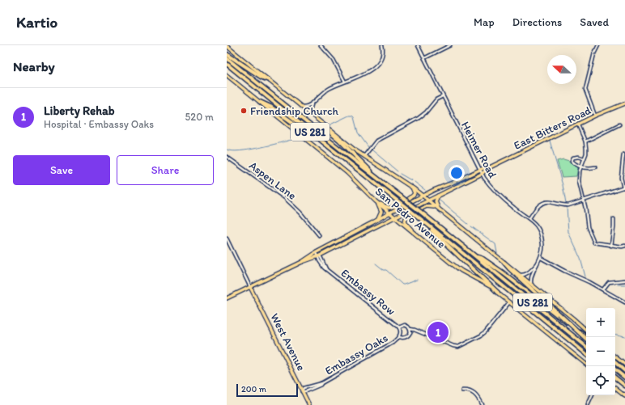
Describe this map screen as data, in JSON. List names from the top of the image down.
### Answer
{
  "streets": {
    "highway": ["US 281"],
    "main road": ["East Bitters Road", "San Pedro Avenue", "West Avenue"],
    "street": [
      "Heimer Road",
      "Aspen Lane",
      "Embassy Row",
      "Embassy Oaks"
    ]
  },
  "crossings": [
    ["East Bitters Road", "Heimer Road"],
    ["East Bitters Road", "San Pedro Avenue"],
    ["East Bitters Road", "Embassy Row"],
    ["Heimer Road", "San Pedro Avenue"],
    ["San Pedro Avenue", "Embassy Oaks"],
    ["Embassy Row", "Embassy Oaks"],
    ["West Avenue", "Embassy Oaks"]
  ],
  "places": ["Friendship Church"],
  "scale_bar": "200 m",
  "north": "left",
  "page": {
    "header": "Kartio",
    "nav": ["Map", "Directions", "Saved"],
    "heading": "Nearby",
    "list": [
      {
        "mark": "1",
        "name": "Liberty Rehab",
        "note": "Hospital · Embassy Oaks",
        "value": "520 m"
      }
    ],
    "buttons": ["Save", "Share"],
    "map_buttons": ["+", "−"],
    "pins": "1",
    "scale": "200 m"
  }
}
